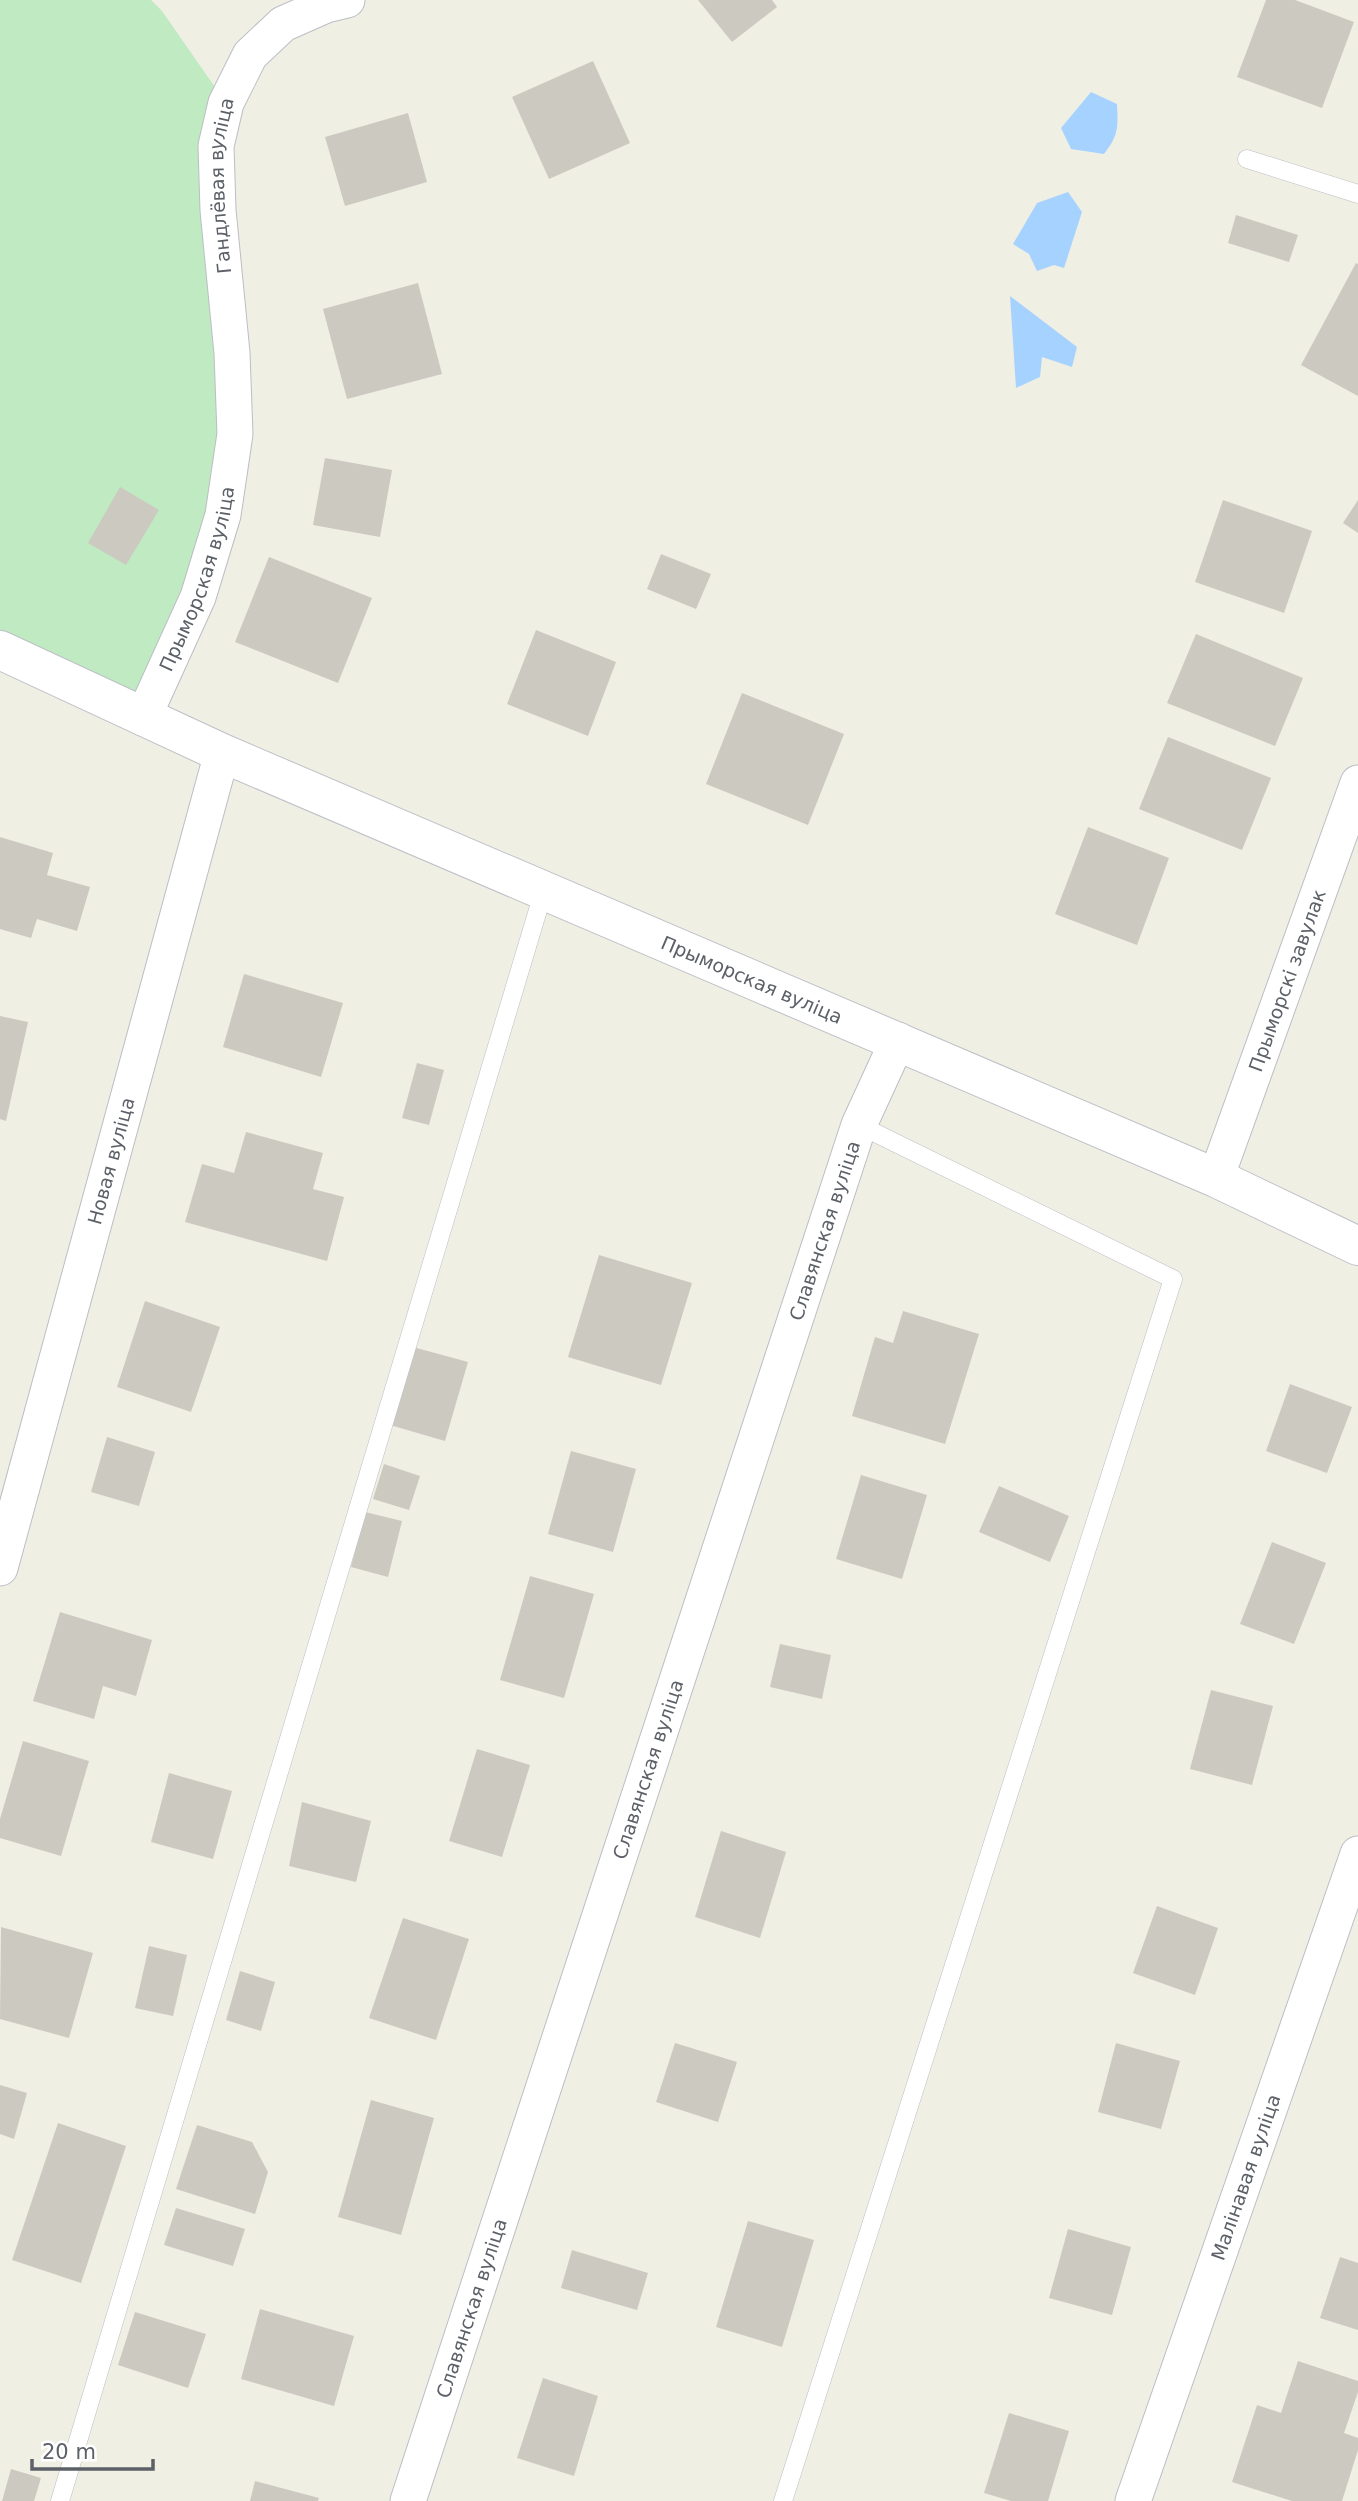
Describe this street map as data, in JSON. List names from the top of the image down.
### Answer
{
  "streets": {
    "main road": ["Прыморская вуліца"],
    "street": [
      "Гандлёвая вуліца",
      "Прыморскі завулак",
      "Новая вуліца",
      "Славянская вуліца",
      "Малінавая вуліца"
    ]
  },
  "crossings": [
    ["Гандлёвая вуліца", "Прыморская вуліца"],
    ["Прыморская вуліца", "Прыморскі завулак"],
    ["Прыморская вуліца", "Новая вуліца"],
    ["Прыморская вуліца", "Славянская вуліца"]
  ],
  "scale_bar": "20 m"
}
